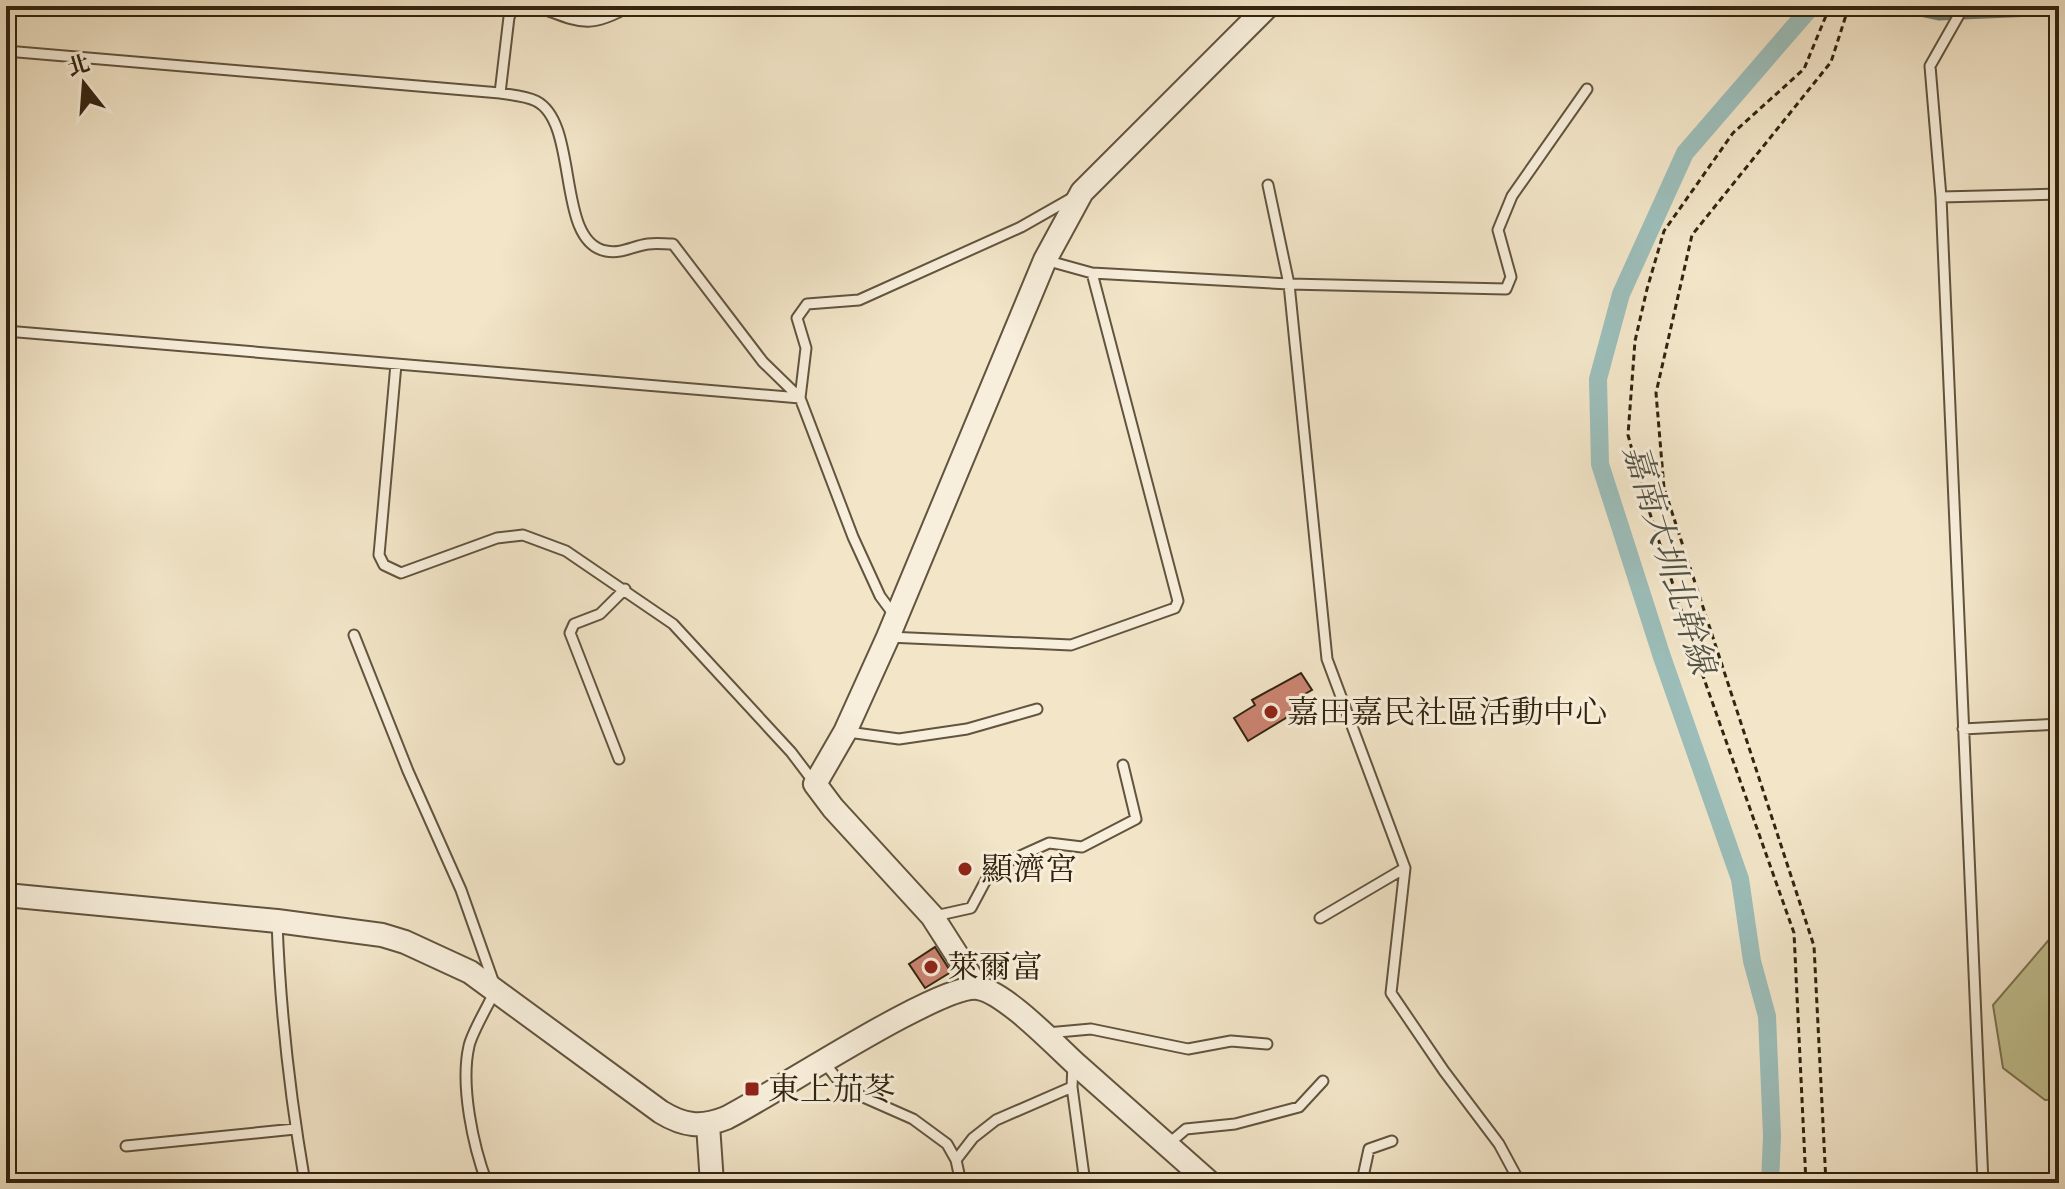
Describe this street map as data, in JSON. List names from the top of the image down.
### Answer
{
  "water": ["嘉南大圳北幹線"],
  "places": {
    "other": ["嘉田嘉民社區活動中心", "顯濟宮", "萊爾富"],
    "transit": ["東上茄苳"]
  },
  "north": "top"
}
